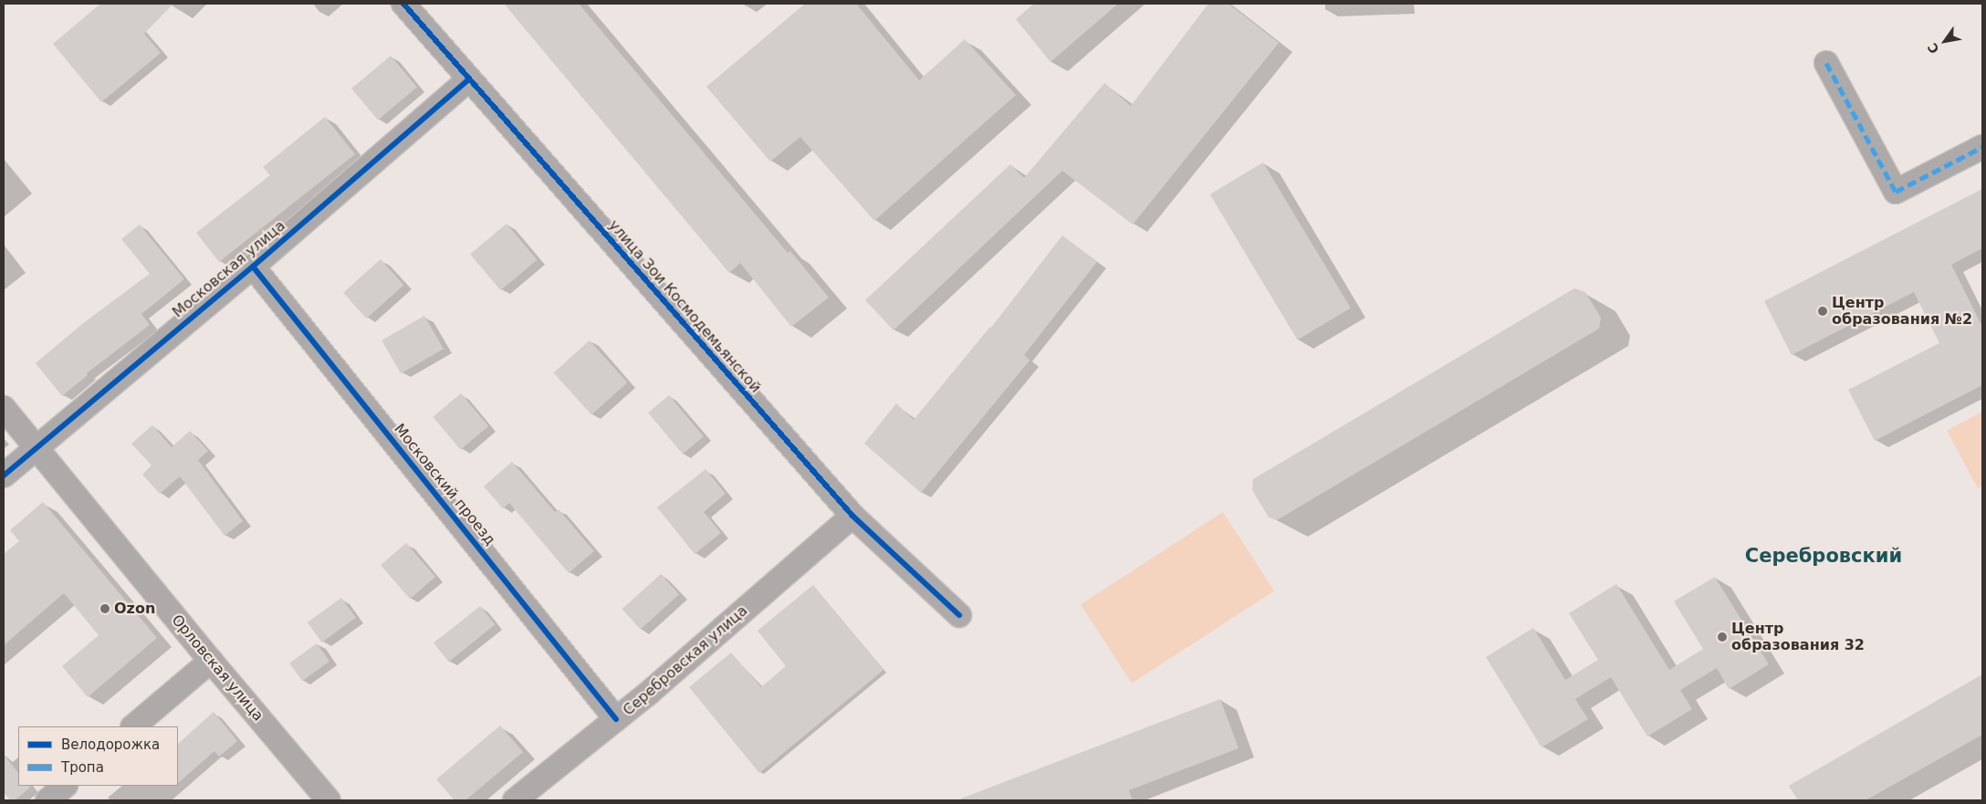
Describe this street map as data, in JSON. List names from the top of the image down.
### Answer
{
  "streets": {
    "street": [
      "Московская улица",
      "улица Зои Космодемьянской",
      "Московский проезд",
      "Серебровская улица",
      "Орловская улица"
    ]
  },
  "crossings": [
    ["Московская улица", "улица Зои Космодемьянской"],
    ["Московская улица", "Московский проезд"],
    ["Московская улица", "Орловская улица"],
    ["улица Зои Космодемьянской", "Серебровская улица"],
    ["Московский проезд", "Серебровская улица"]
  ],
  "districts": ["Серебровский"],
  "places": ["Центр образования №2", "Ozon", "Центр образования 32"],
  "legend": ["Велодорожка", "Тропа"],
  "north": "bottom left"
}
